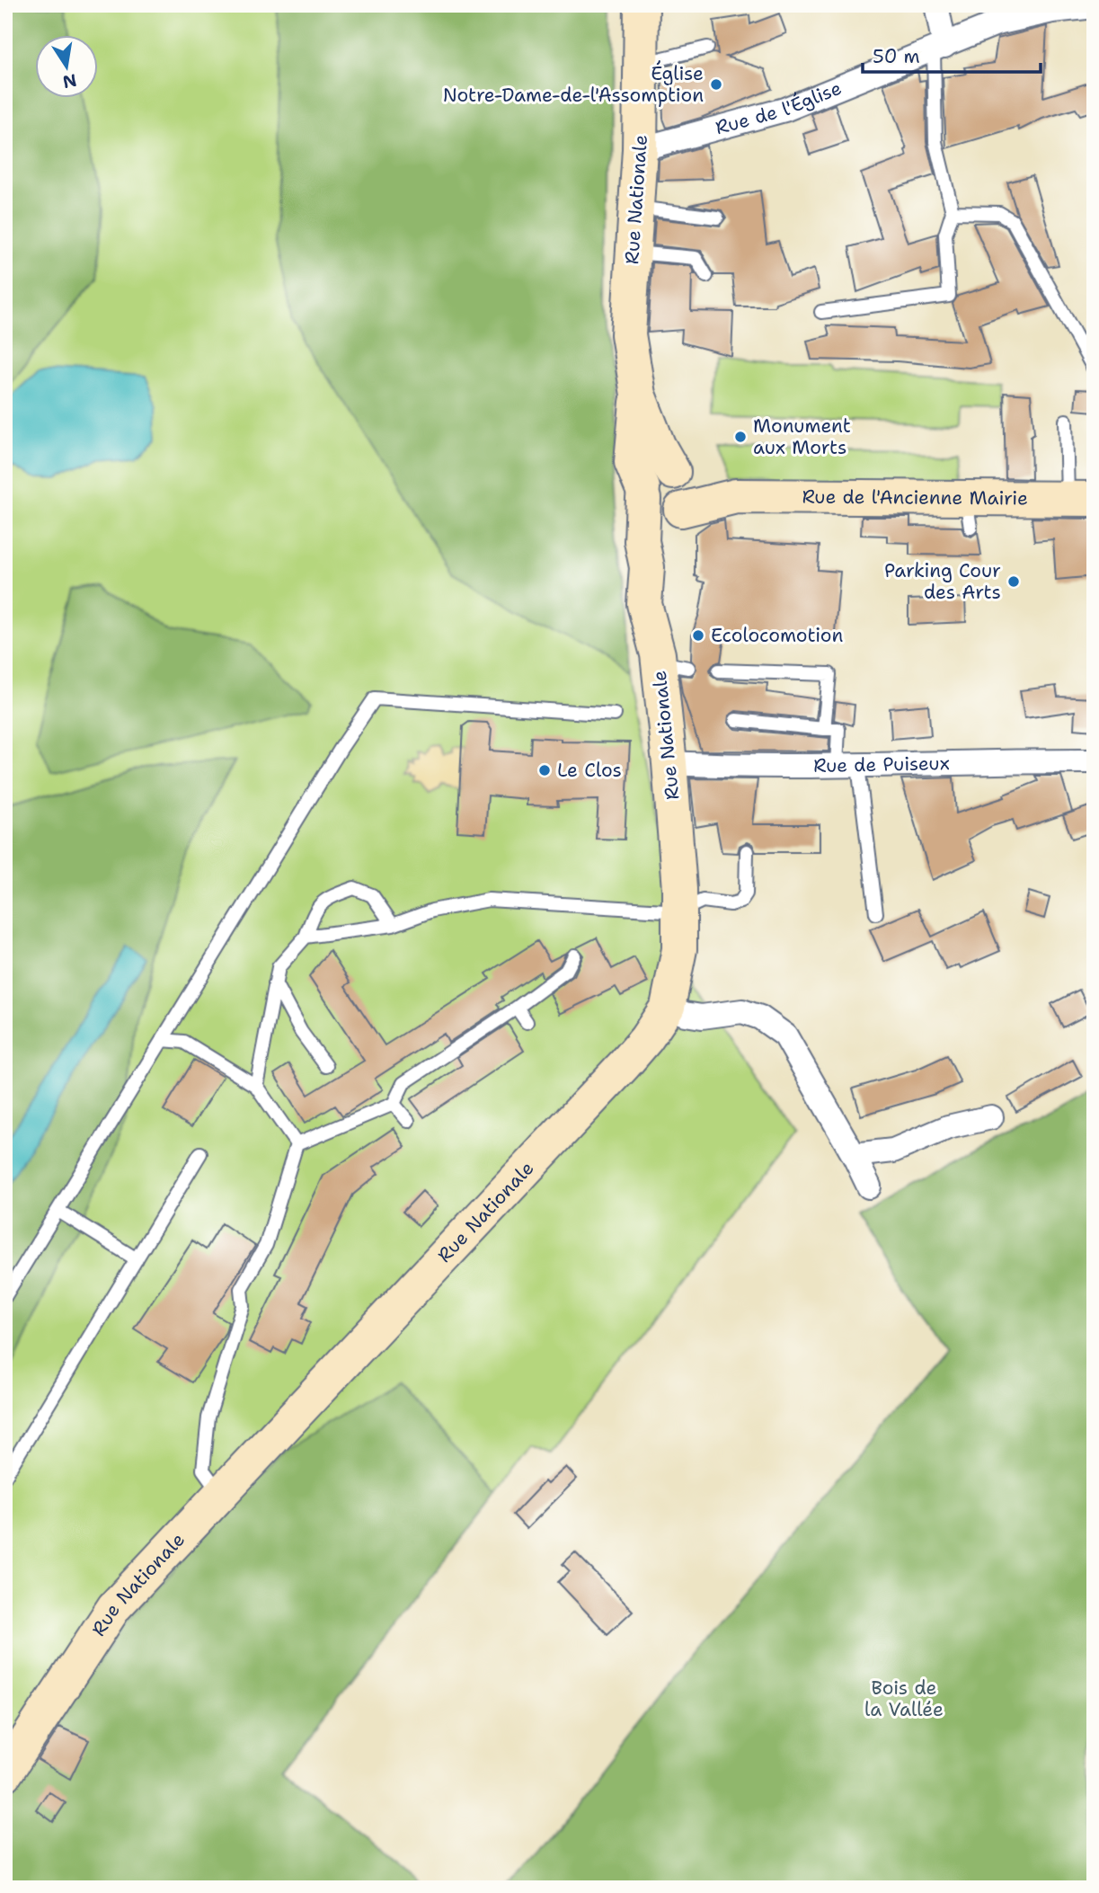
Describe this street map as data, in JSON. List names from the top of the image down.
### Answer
{
  "streets": {
    "street": [
      "Rue de l'Église",
      "Rue Nationale",
      "Rue de l'Ancienne Mairie",
      "Rue de Puiseux"
    ]
  },
  "crossings": [
    ["Rue de l'Église", "Rue Nationale"],
    ["Rue Nationale", "Rue de l'Ancienne Mairie"],
    ["Rue Nationale", "Rue de Puiseux"]
  ],
  "parks": ["Bois de la Vallée"],
  "places": [
    "Église Notre-Dame-de-l'Assomption",
    "Monument aux Morts",
    "Parking Cour des Arts",
    "Ecolocomotion",
    "Le Clos"
  ],
  "scale_bar": "50 m",
  "north": "bottom"
}
